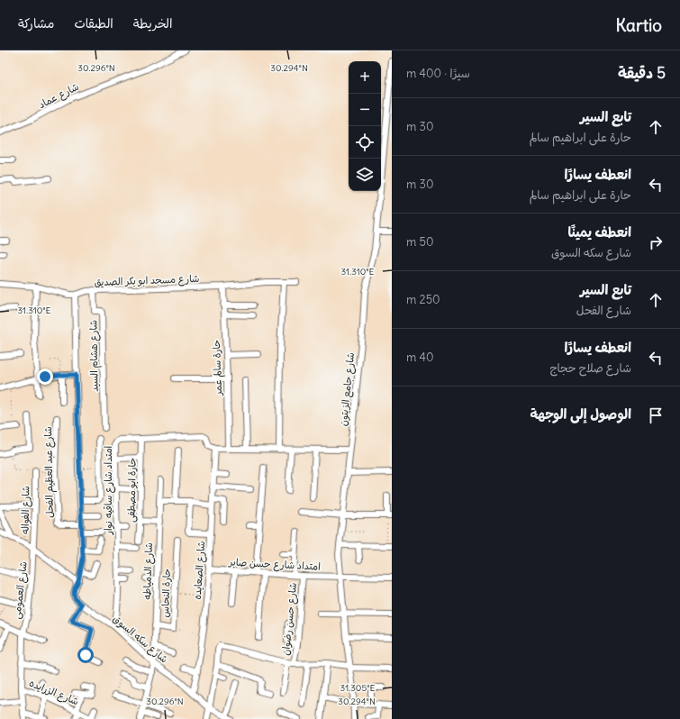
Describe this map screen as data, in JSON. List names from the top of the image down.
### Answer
{
  "streets": {
    "street": [
      "شارع عماد",
      "شارع مسجد ابو بكر الصديق",
      "شارع هشام السيد",
      "حارة سالم عمر",
      "شارع جامع الزيتون",
      "شارع عبد العظيم الفحل",
      "امتداد شارع ساقيه نوار",
      "حارة ابو مصطفى",
      "شارع الفواله",
      "امتداد شارع حسن صابر",
      "شارع الصعايده",
      "شارع الدمياطه",
      "شارع العمومى",
      "حارة النحاس",
      "شارع حسن رضوان",
      "شارع سكه السوق",
      "شارع الزرايده"
    ]
  },
  "crossings": [
    ["شارع مسجد ابو بكر الصديق", "شارع هشام السيد"],
    ["شارع مسجد ابو بكر الصديق", "حارة سالم عمر"],
    ["شارع جامع الزيتون", "امتداد شارع حسن صابر"],
    ["امتداد شارع ساقيه نوار", "حارة ابو مصطفى"],
    ["امتداد شارع ساقيه نوار", "شارع الصعايده"],
    ["امتداد شارع ساقيه نوار", "شارع سكه السوق"],
    ["شارع الفواله", "شارع العمومى"],
    ["امتداد شارع حسن صابر", "شارع الصعايده"],
    ["امتداد شارع حسن صابر", "شارع حسن رضوان"],
    ["شارع الصعايده", "شارع سكه السوق"],
    ["شارع الدمياطه", "حارة النحاس"],
    ["شارع الدمياطه", "شارع سكه السوق"],
    ["شارع العمومى", "شارع الزرايده"]
  ],
  "page": {
    "header": "Kartio",
    "nav": ["الخريطة", "الطبقات", "مشاركة"],
    "heading": ["5 دقيقة", "سيرًا · 400 m"],
    "map_buttons": ["+", "−"],
    "list": [
      ["تابع السير", "حارة على ابراهيم سالم", "30 m"],
      ["انعطف يسارًا", "حارة على ابراهيم سالم", "30 m"],
      ["انعطف يمينًا", "شارع سكه السوق", "50 m"],
      ["تابع السير", "شارع الفحل", "250 m"],
      ["انعطف يسارًا", "شارع صلاح حجاج", "40 m"],
      "الوصول إلى الوجهة"
    ]
  },
  "coordinates": [
    "30.296°N",
    "30.294°N",
    "31.310°E",
    "31.305°E"
  ]
}
